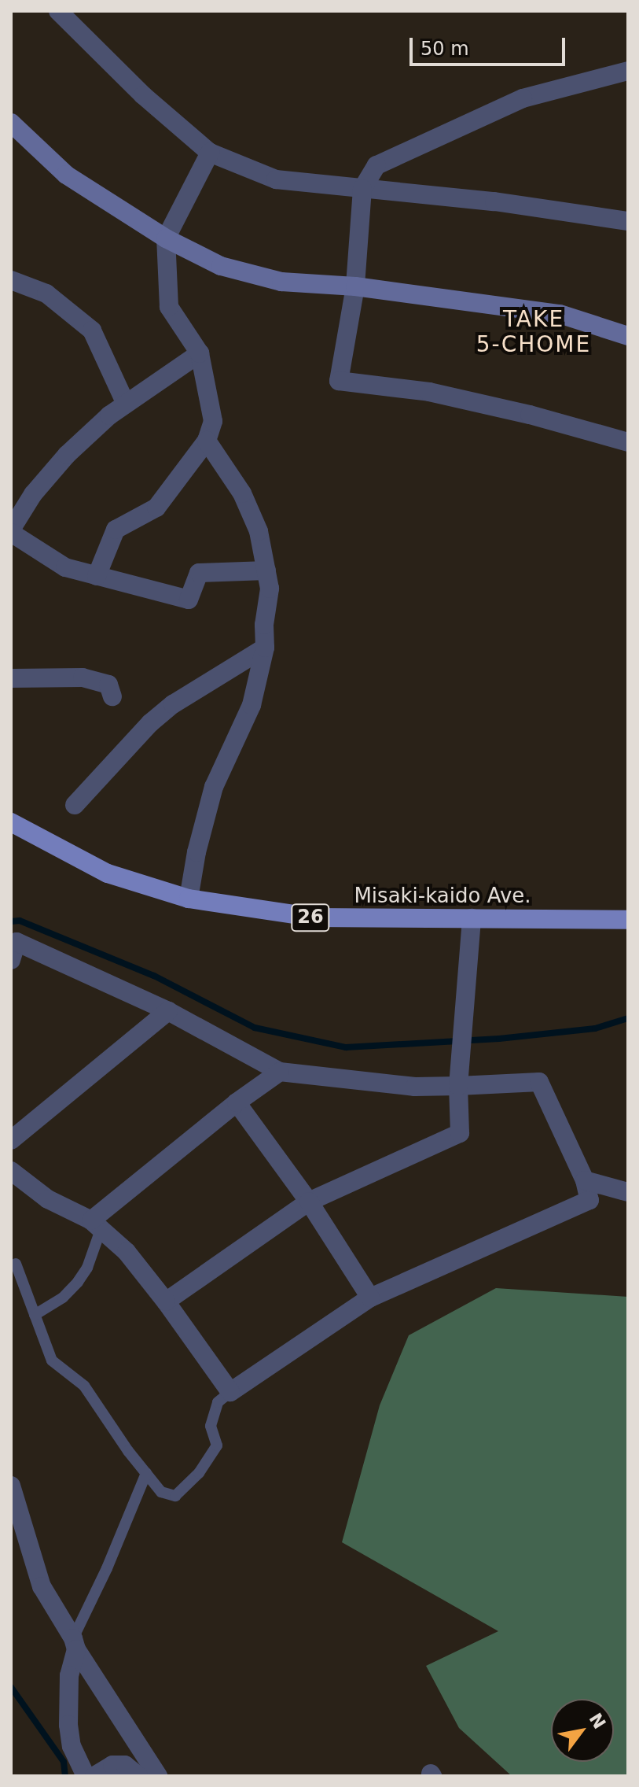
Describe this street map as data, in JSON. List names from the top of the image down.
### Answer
{
  "streets": {
    "main road": ["Misaki-kaido Ave.", "26"]
  },
  "districts": ["TAKE 5-CHOME"],
  "scale_bar": "50 m",
  "north": "top right"
}
